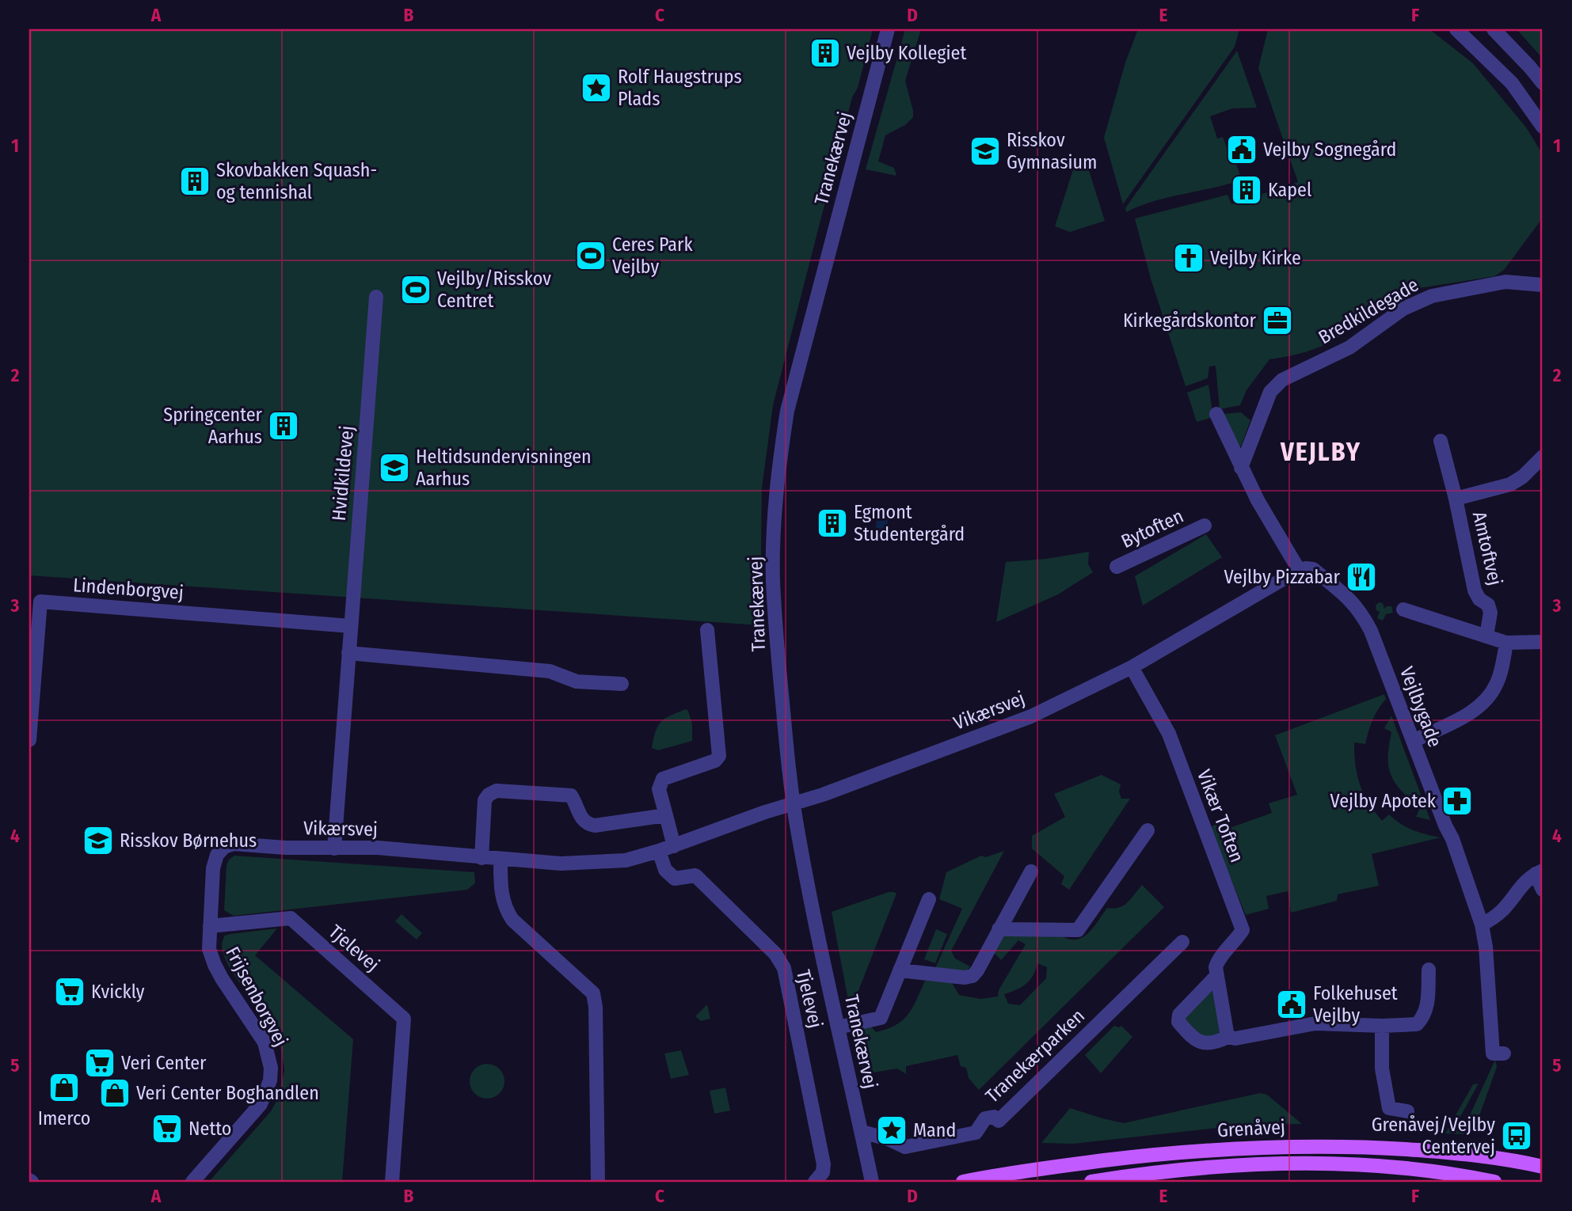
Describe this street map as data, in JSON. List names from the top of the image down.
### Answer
{
  "streets": {
    "main road": ["Grenåvej"],
    "street": [
      "Tranekærvej",
      "Bredkildegade",
      "Hvidkildevej",
      "Bytoften",
      "Amtoftvej",
      "Lindenborgvej",
      "Vejlbygade",
      "Vikærsvej",
      "Vikær Toften",
      "Tjelevej",
      "Frijsenborgvej",
      "Tranekærparken"
    ]
  },
  "crossings": [
    ["Tranekærvej", "Vikærsvej"],
    ["Tranekærvej", "Tranekærparken"],
    ["Hvidkildevej", "Lindenborgvej"],
    ["Hvidkildevej", "Vikærsvej"],
    ["Vejlbygade", "Vikærsvej"],
    ["Vikærsvej", "Vikær Toften"],
    ["Vikærsvej", "Tjelevej"],
    ["Vikærsvej", "Frijsenborgvej"],
    ["Tjelevej", "Frijsenborgvej"]
  ],
  "districts": ["VEJLBY"],
  "places": {
    "building": [
      "Vejlby Kollegiet",
      "Skovbakken Squash- og tennishal",
      "Kapel",
      "Springcenter Aarhus",
      "Egmont Studentergård"
    ],
    "place": ["Rolf Haugstrups Plads", "Mand"],
    "public building": ["Vejlby Sognegård", "Folkehuset Vejlby"],
    "school or university": ["Risskov Gymnasium", "Heltidsundervisningen Aarhus", "Risskov Børnehus"],
    "sports": ["Ceres Park Vejlby", "Vejlby/Risskov Centret"],
    "church": ["Vejlby Kirke"],
    "office": ["Kirkegårdskontor"],
    "restaurant": ["Vejlby Pizzabar"],
    "pharmacy": ["Vejlby Apotek"],
    "supermarket": ["Kvickly", "Veri Center", "Netto"],
    "shop": ["Imerco", "Veri Center Boghandlen"],
    "bus stop": ["Grenåvej/Vejlby Centervej"]
  },
  "grid": {
    "columns": [
      "A",
      "B",
      "C",
      "D",
      "E",
      "F"
    ],
    "rows": [
      "1",
      "2",
      "3",
      "4",
      "5"
    ]
  }
}
